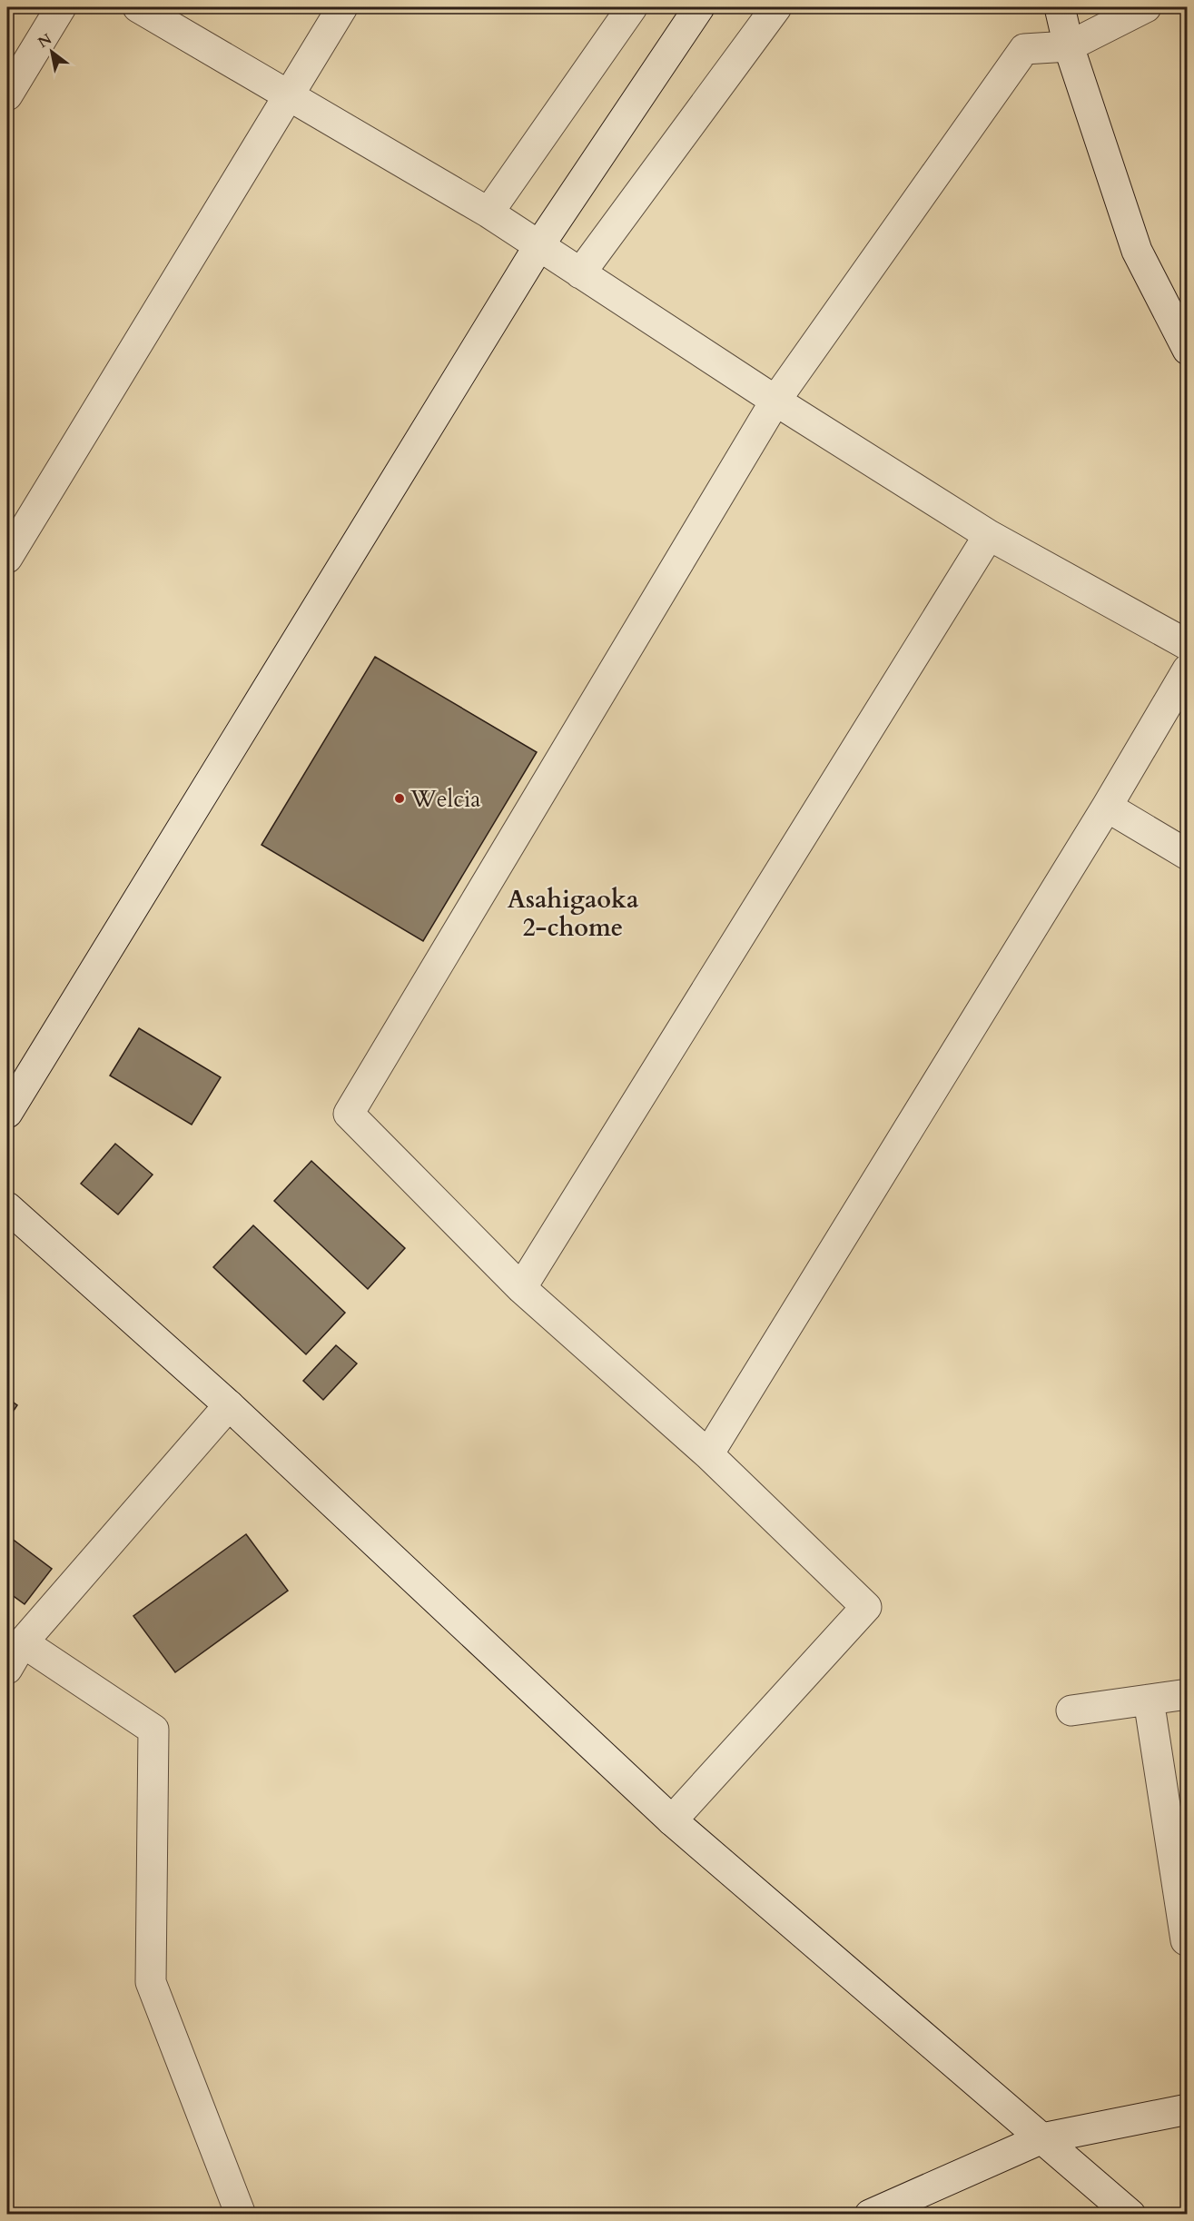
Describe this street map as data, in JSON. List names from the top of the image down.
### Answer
{
  "districts": ["Asahigaoka 2-chome"],
  "places": ["Welcia"],
  "north": "top left"
}
